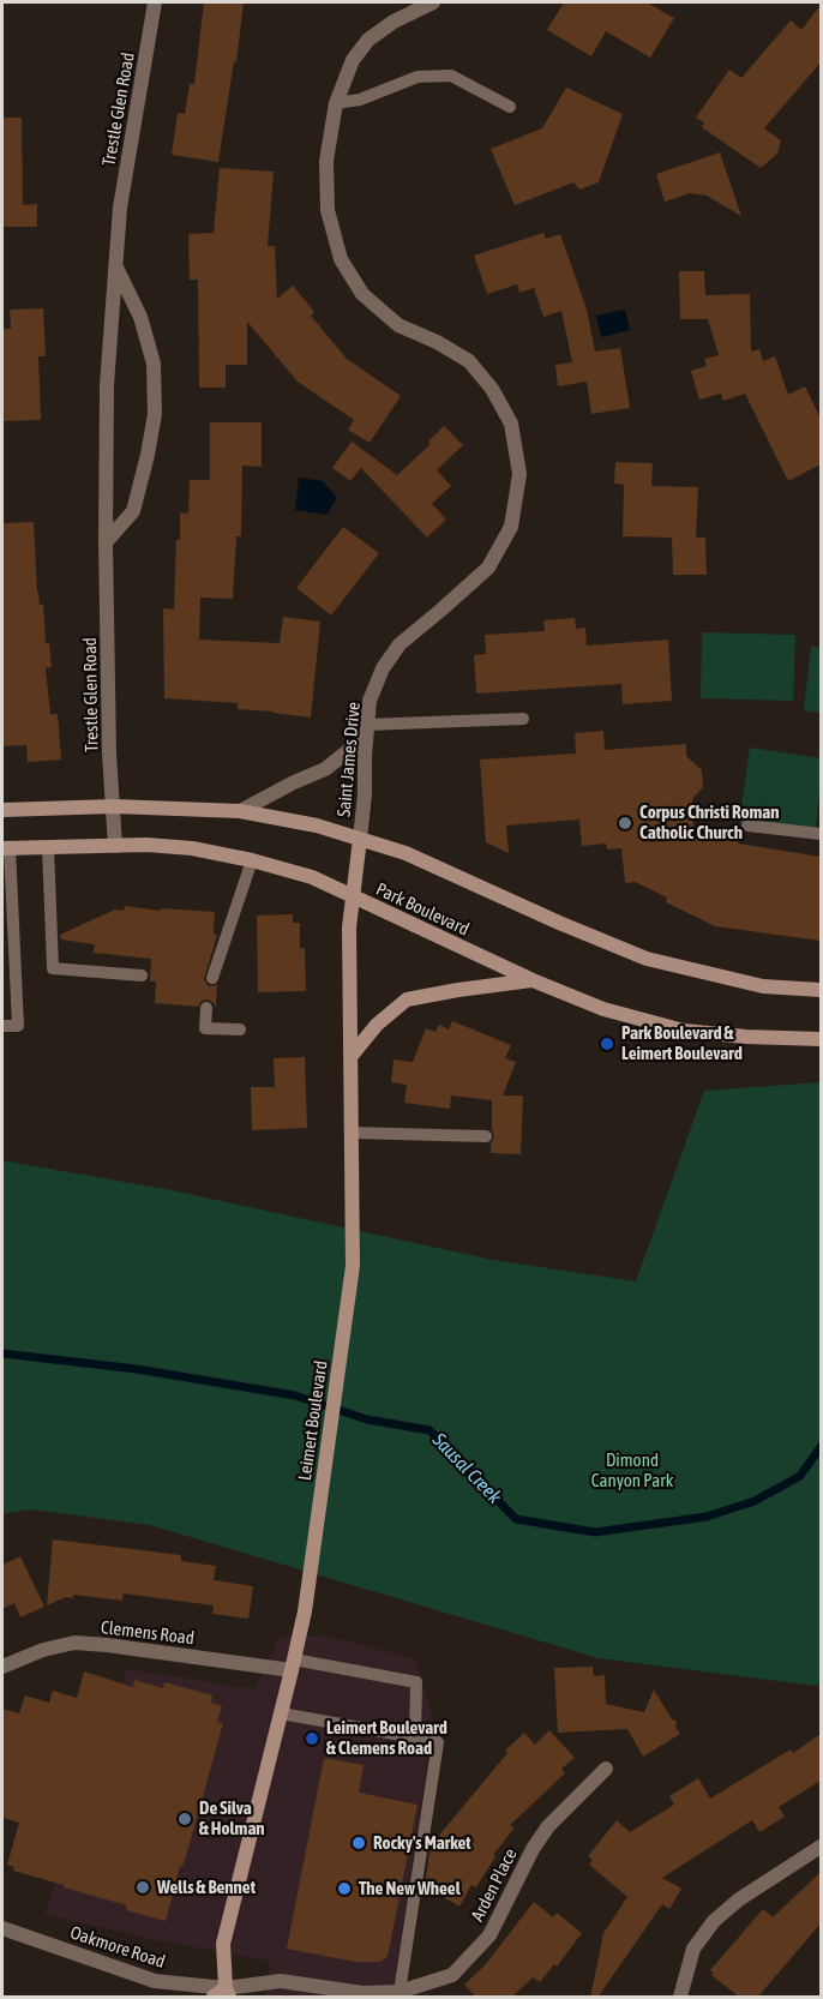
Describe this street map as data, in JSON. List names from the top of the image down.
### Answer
{
  "streets": {
    "main road": ["Park Boulevard", "Leimert Boulevard"],
    "street": [
      "Trestle Glen Road",
      "Saint James Drive",
      "Clemens Road",
      "Arden Place",
      "Oakmore Road"
    ]
  },
  "crossings": [
    ["Trestle Glen Road", "Park Boulevard"],
    ["Saint James Drive", "Leimert Boulevard"],
    ["Park Boulevard", "Leimert Boulevard"],
    ["Leimert Boulevard", "Clemens Road"],
    ["Leimert Boulevard", "Arden Place"],
    ["Leimert Boulevard", "Oakmore Road"],
    ["Arden Place", "Oakmore Road"]
  ],
  "water": ["Sausal Creek"],
  "parks": ["Dimond Canyon Park"],
  "places": [
    "Corpus Christi Roman Catholic Church",
    "Park Boulevard & Leimert Boulevard",
    "Leimert Boulevard & Clemens Road",
    "De Silva & Holman",
    "Rocky's Market",
    "Wells & Bennet",
    "The New Wheel"
  ]
}
